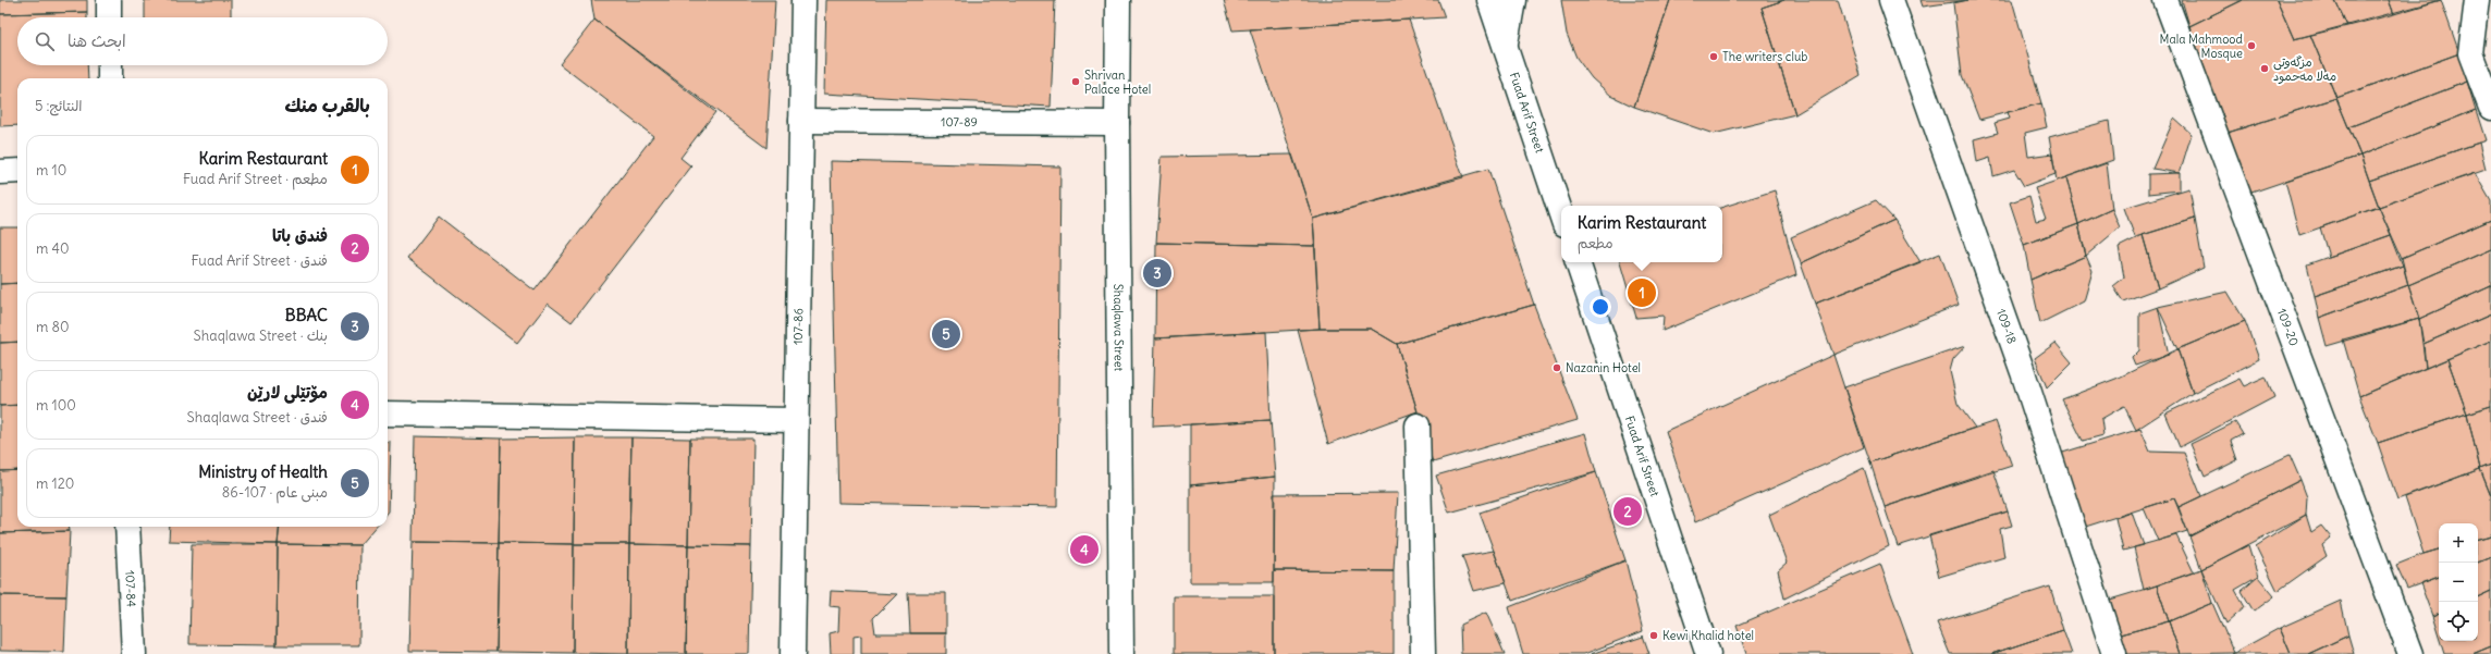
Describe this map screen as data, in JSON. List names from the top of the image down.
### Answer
{
  "streets": {
    "street": [
      "Fuad Arif Street",
      "107-89",
      "109-18",
      "107-86",
      "Shaqlawa Street",
      "109-20",
      "107-84"
    ]
  },
  "crossings": [
    ["107-89", "107-86"],
    ["107-89", "Shaqlawa Street"]
  ],
  "places": [
    "Mala Mahmood Mosque",
    "The writers club",
    "مزگەوتی مەلا مەحمود",
    "Shrivan Palace Hotel",
    "Nazanin Hotel",
    "Kewi Khalid hotel"
  ],
  "page": {
    "search": "ابحث هنا",
    "heading": ["بالقرب منك", "النتائج: 5"],
    "list": [
      {
        "mark": "1",
        "name": "Karim Restaurant",
        "note": "مطعم · Fuad Arif Street",
        "value": "10 m"
      },
      {
        "mark": "2",
        "name": "فندق باتا",
        "note": "فندق · Fuad Arif Street",
        "value": "40 m"
      },
      {
        "mark": "3",
        "name": "BBAC",
        "note": "بنك · Shaqlawa Street",
        "value": "80 m"
      },
      {
        "mark": "4",
        "name": "مۆتێلی لارێن",
        "note": "فندق · Shaqlawa Street",
        "value": "100 m"
      },
      {
        "mark": "5",
        "name": "Ministry of Health",
        "note": "مبنى عام · 107-86",
        "value": "120 m"
      }
    ],
    "popup": ["Karim Restaurant", "مطعم"],
    "pins": [
      "3",
      "1",
      "5",
      "2",
      "4"
    ],
    "map_buttons": ["+", "−"]
  }
}
